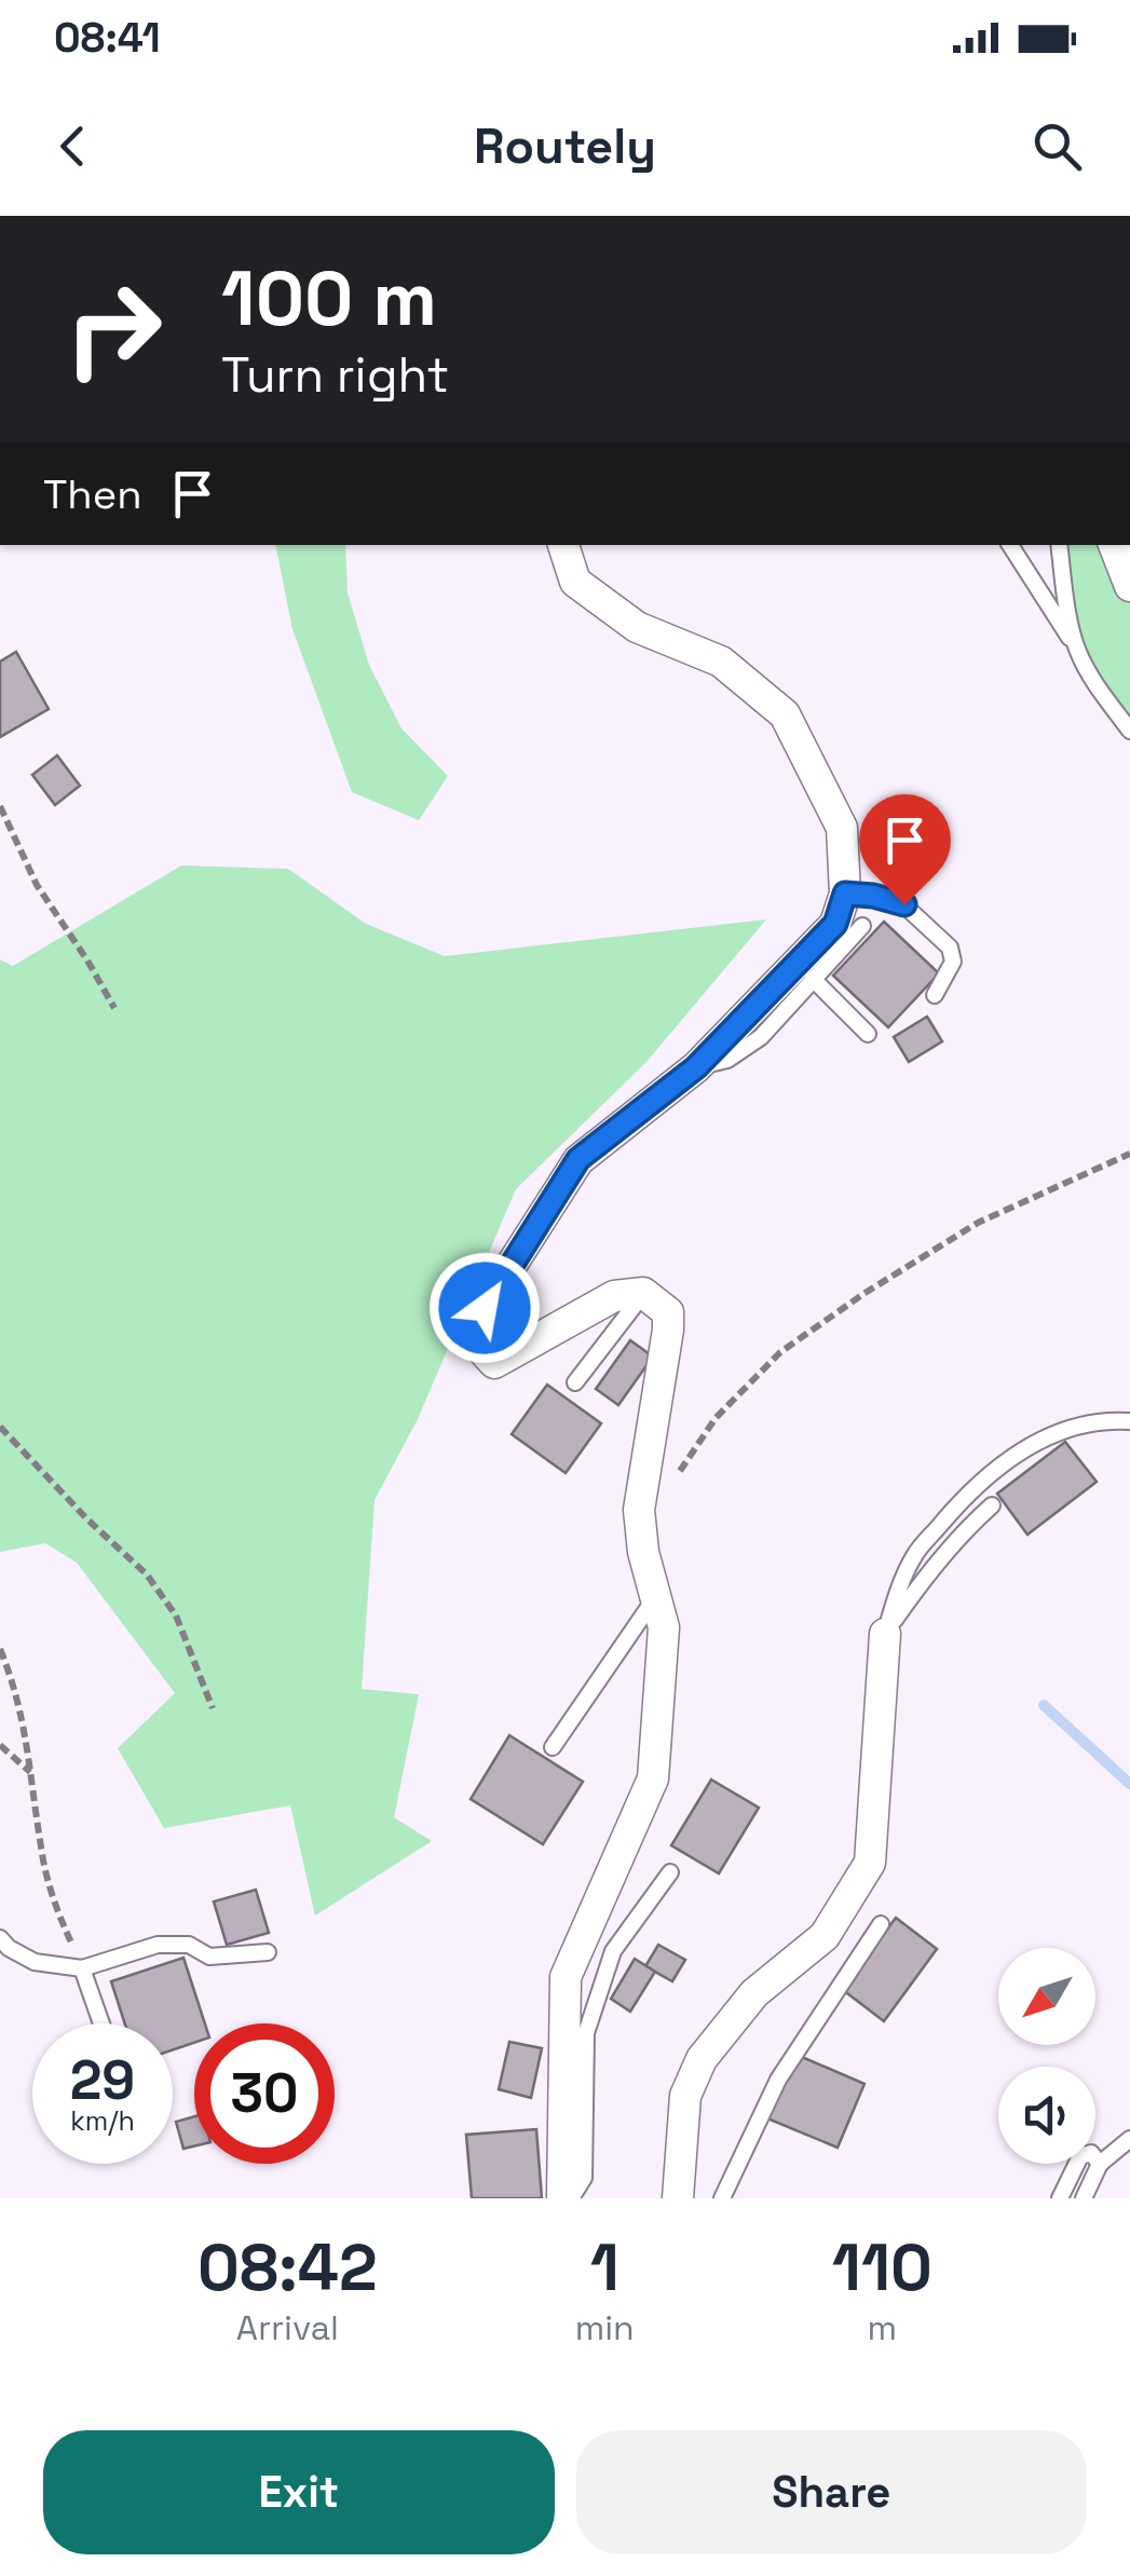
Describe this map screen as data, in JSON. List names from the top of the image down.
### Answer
{
  "north": "bottom left",
  "page": {
    "status": "08:41",
    "header": "Routely",
    "turn": ["100 m", "Turn right"],
    "then": "Then",
    "speed": "29 km/h",
    "limit": "30",
    "eta": [
      "08:42",
      "Arrival",
      "1",
      "min",
      "110",
      "m"
    ],
    "buttons": ["Exit", "Share"]
  }
}
